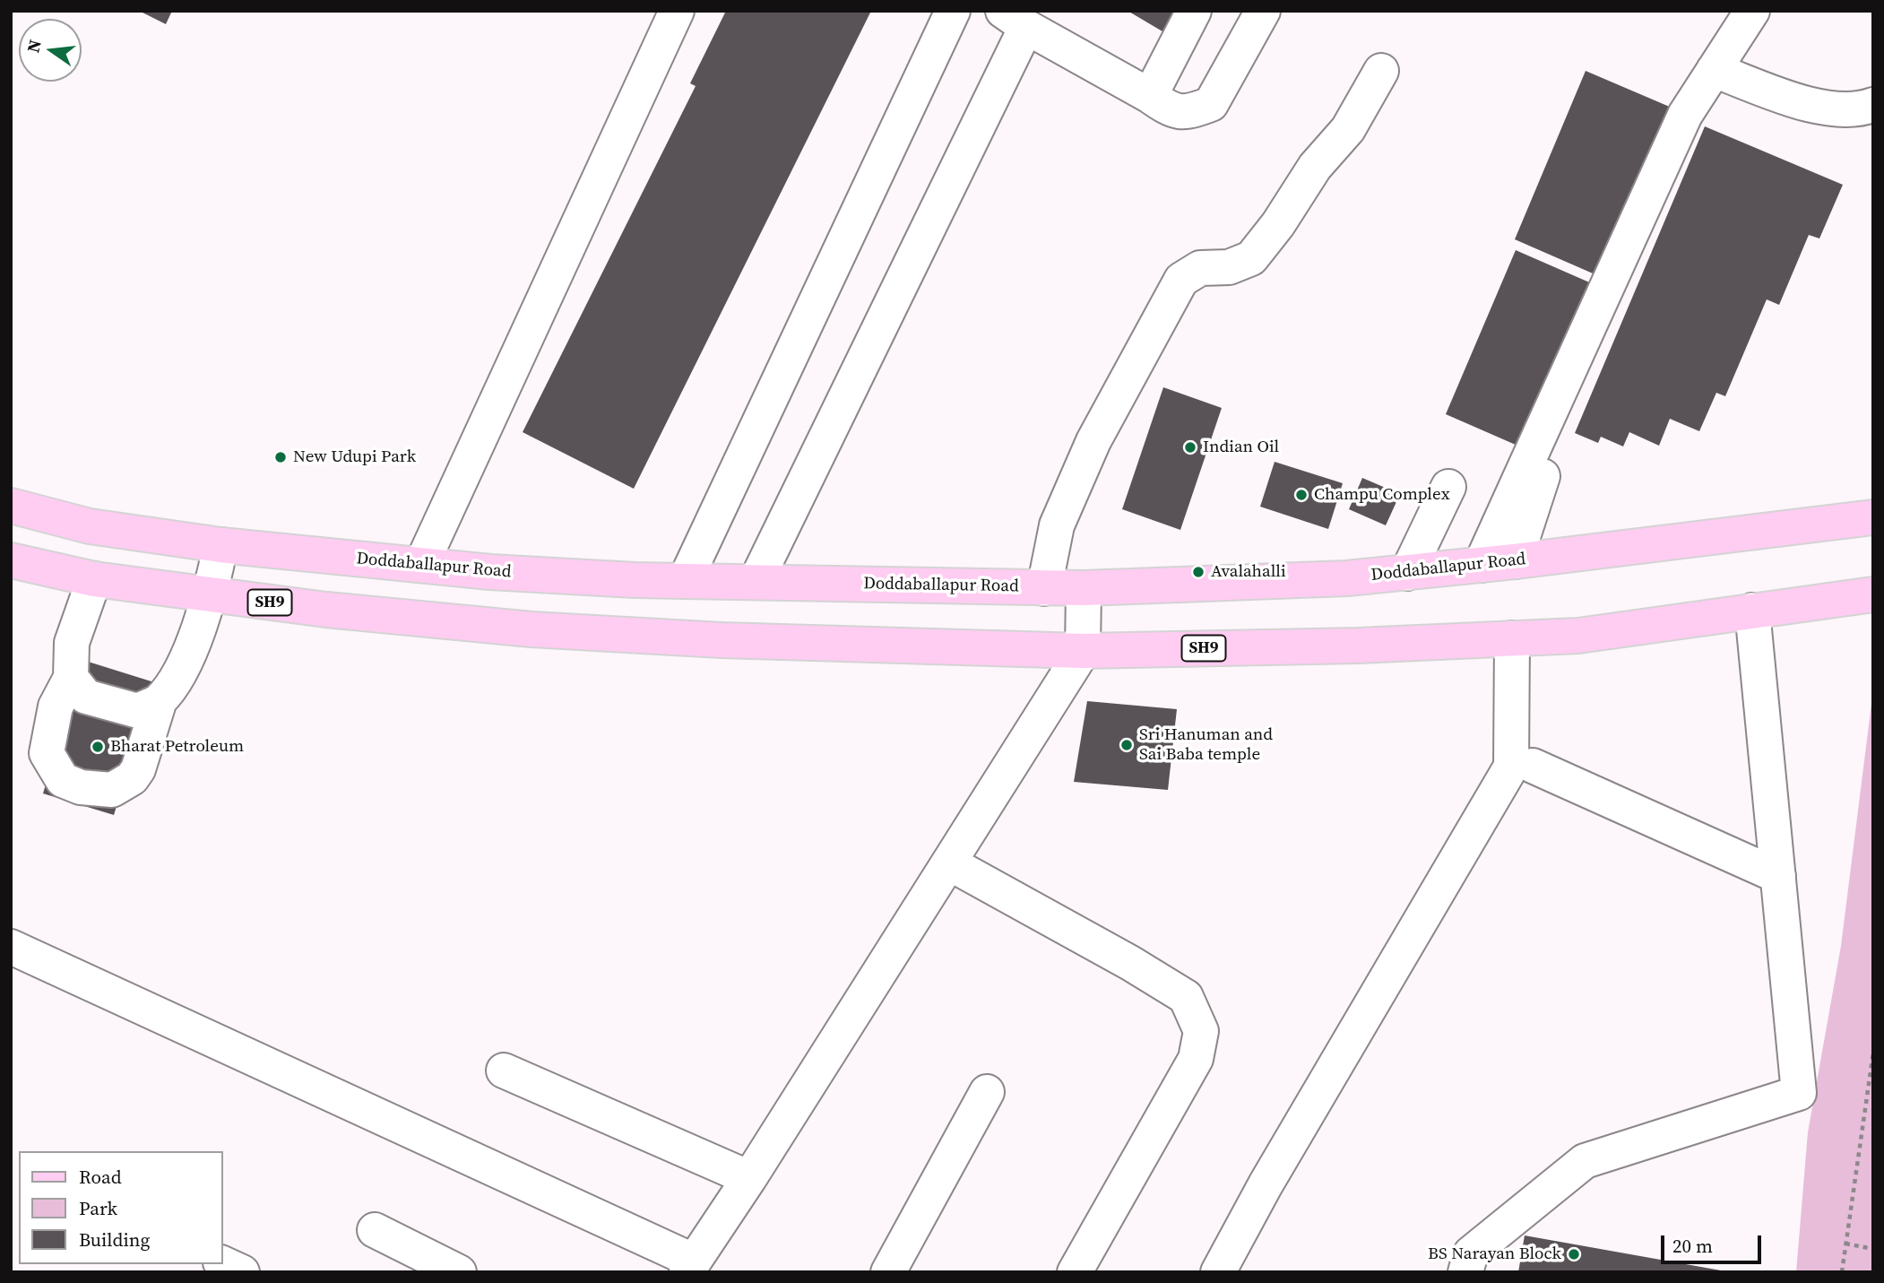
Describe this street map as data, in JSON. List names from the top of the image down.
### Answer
{
  "streets": {
    "main road": ["Doddaballapur Road", "SH9"]
  },
  "places": [
    "Indian Oil",
    "New Udupi Park",
    "Champu Complex",
    "Avalahalli",
    "Sri Hanuman and Sai Baba temple",
    "Bharat Petroleum",
    "BS Narayan Block"
  ],
  "legend": ["Road", "Park", "Building"],
  "scale_bar": "20 m",
  "north": "left"
}
